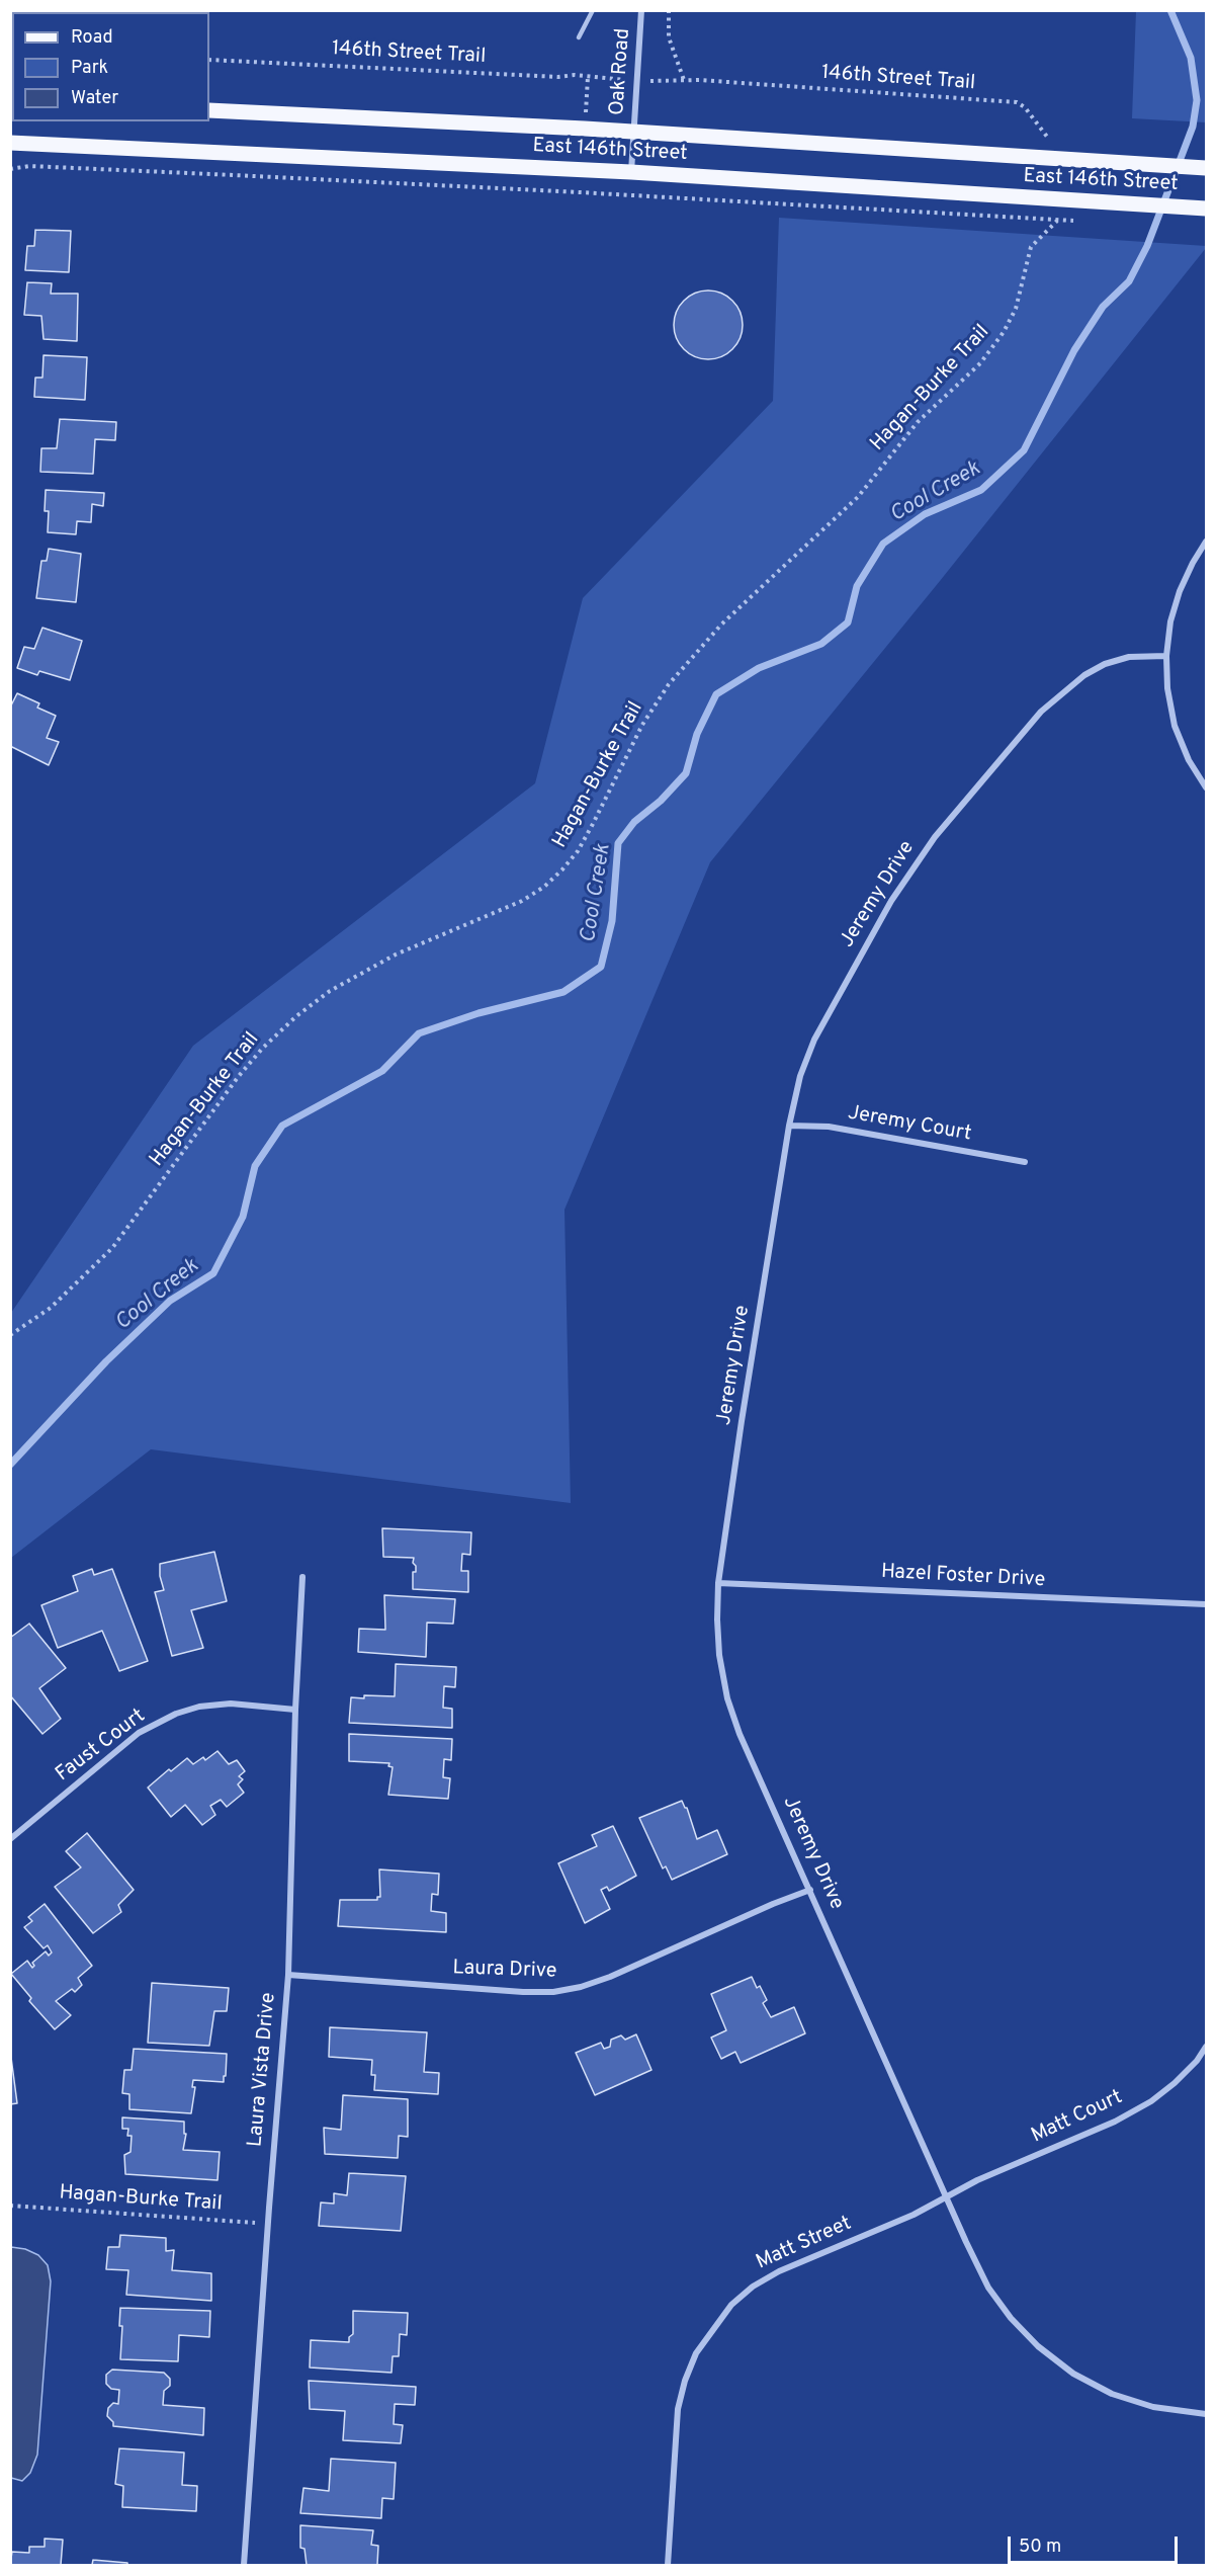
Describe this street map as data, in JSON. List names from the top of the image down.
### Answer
{
  "streets": {
    "main road": ["East 146th Street"],
    "street": [
      "Oak Road",
      "Jeremy Drive",
      "Jeremy Court",
      "Hazel Foster Drive",
      "Faust Court",
      "Laura Drive",
      "Laura Vista Drive",
      "Matt Court",
      "Matt Street"
    ],
    "path": ["146th Street Trail", "Hagan-Burke Trail"]
  },
  "crossings": [
    ["Oak Road", "East 146th Street"],
    ["Hagan-Burke Trail", "Laura Vista Drive"],
    ["Jeremy Drive", "Jeremy Court"],
    ["Jeremy Drive", "Hazel Foster Drive"],
    ["Jeremy Drive", "Laura Drive"],
    ["Jeremy Drive", "Matt Court"],
    ["Jeremy Drive", "Matt Street"],
    ["Faust Court", "Laura Vista Drive"],
    ["Laura Drive", "Laura Vista Drive"],
    ["Matt Court", "Matt Street"]
  ],
  "water": ["Cool Creek"],
  "legend": ["Road", "Park", "Water"],
  "scale_bar": "50 m"
}
